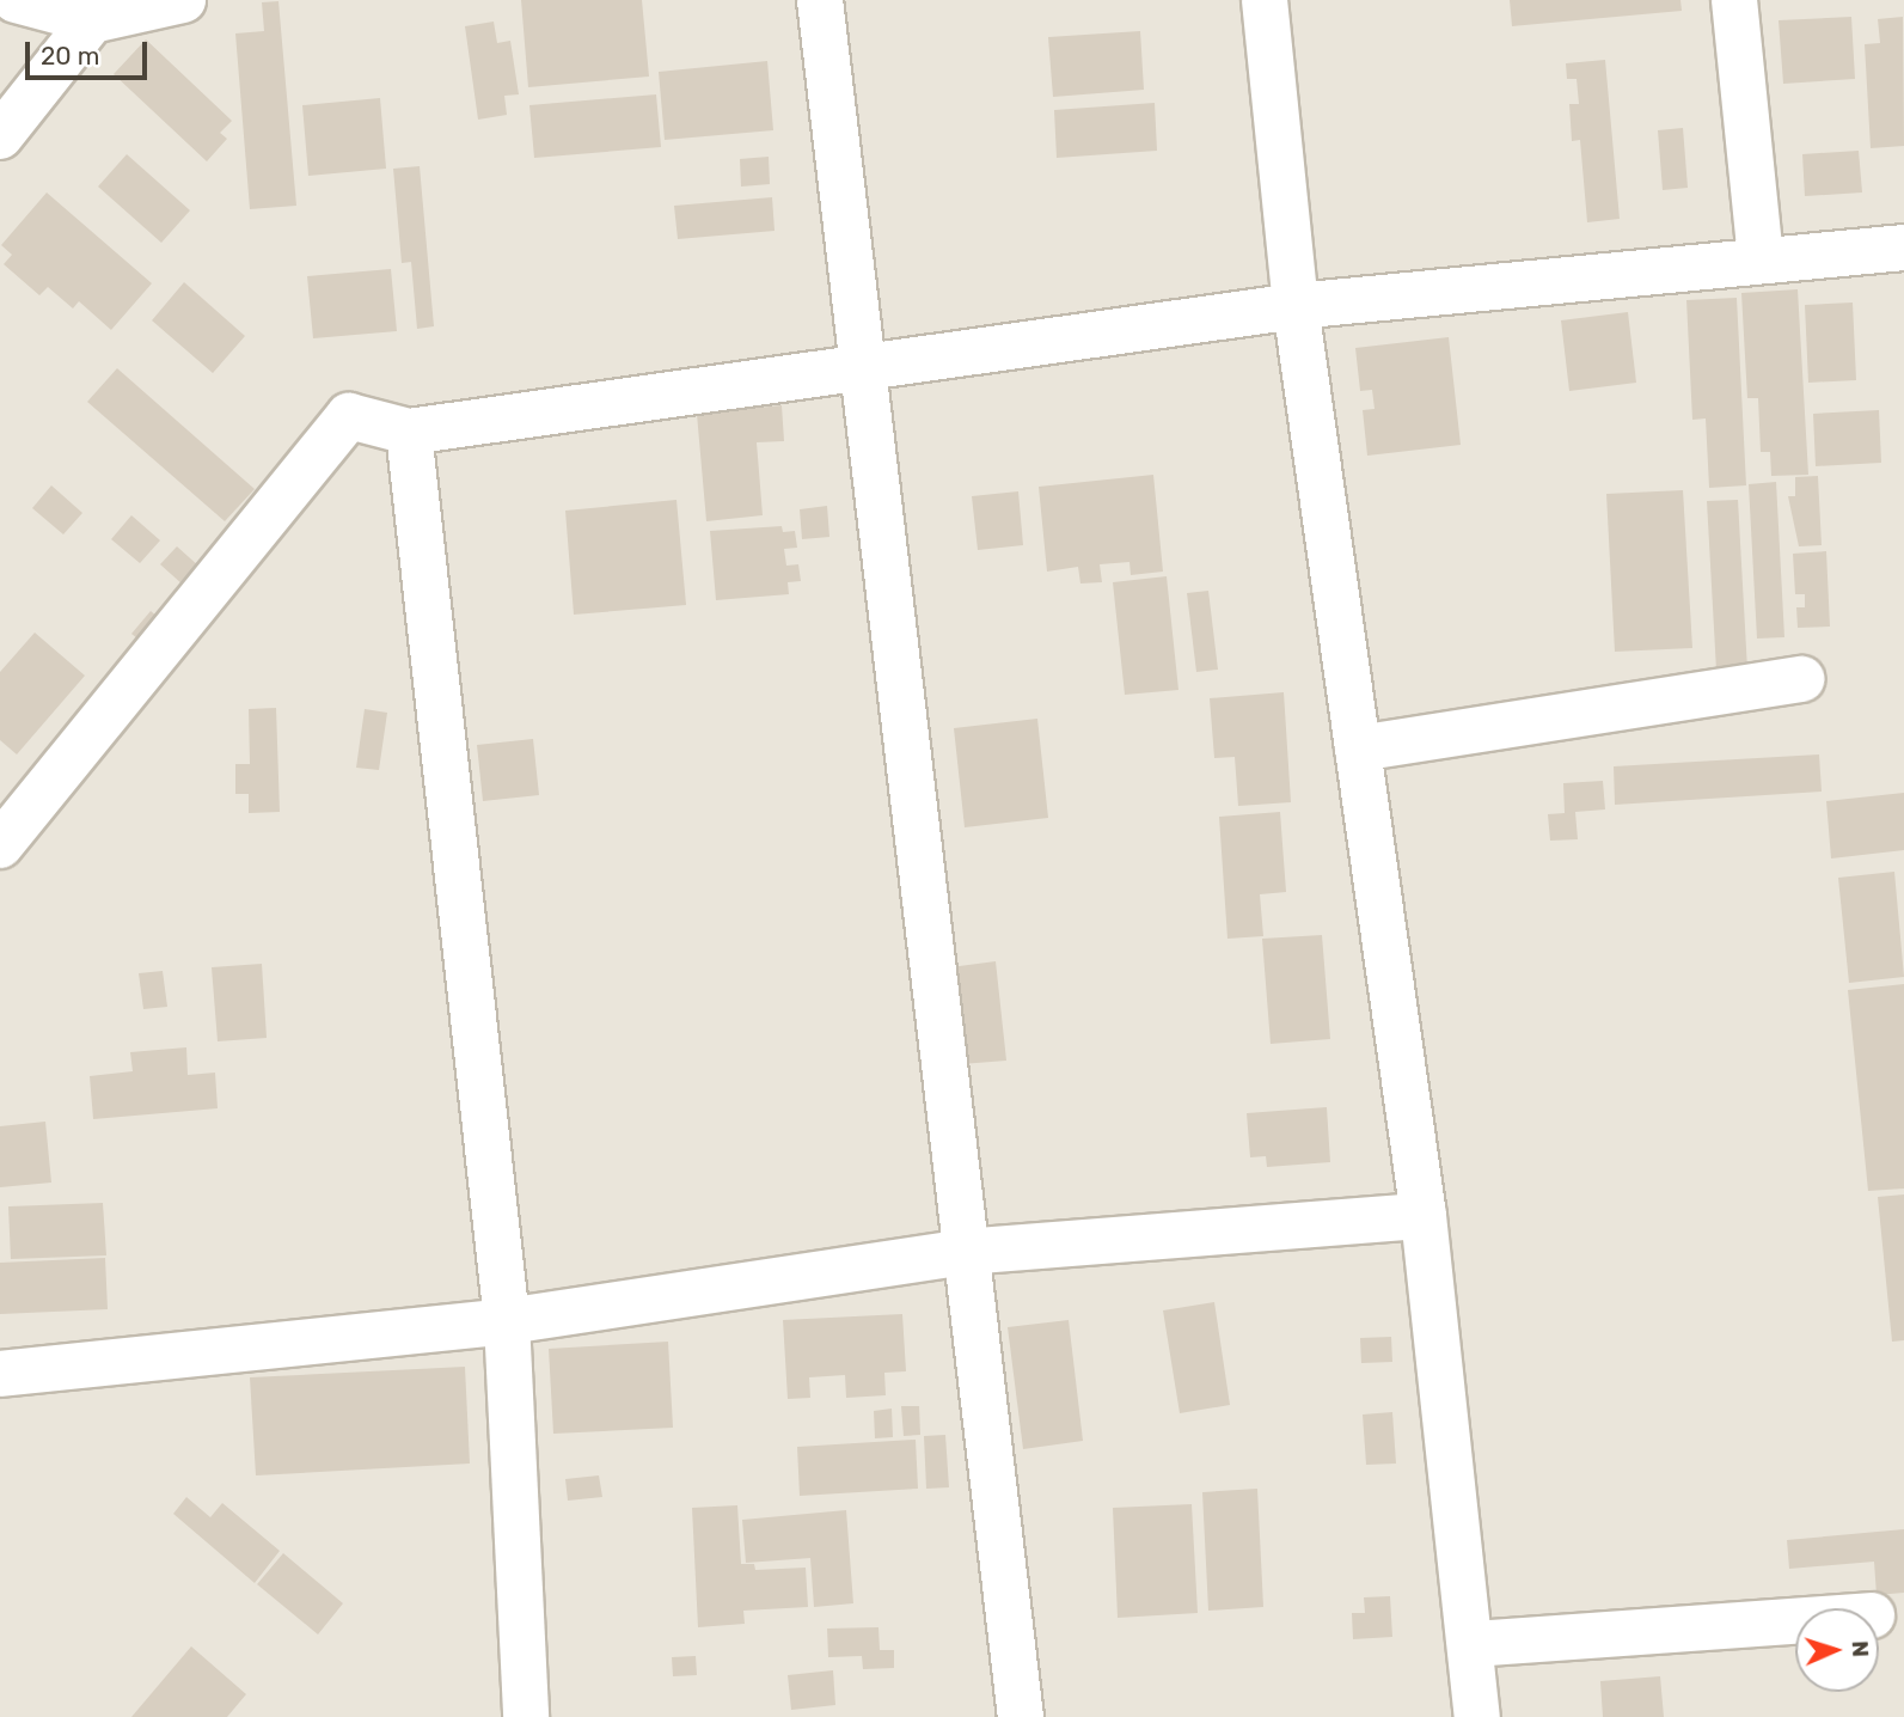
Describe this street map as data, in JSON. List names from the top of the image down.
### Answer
{
  "scale_bar": "20 m",
  "north": "right"
}
